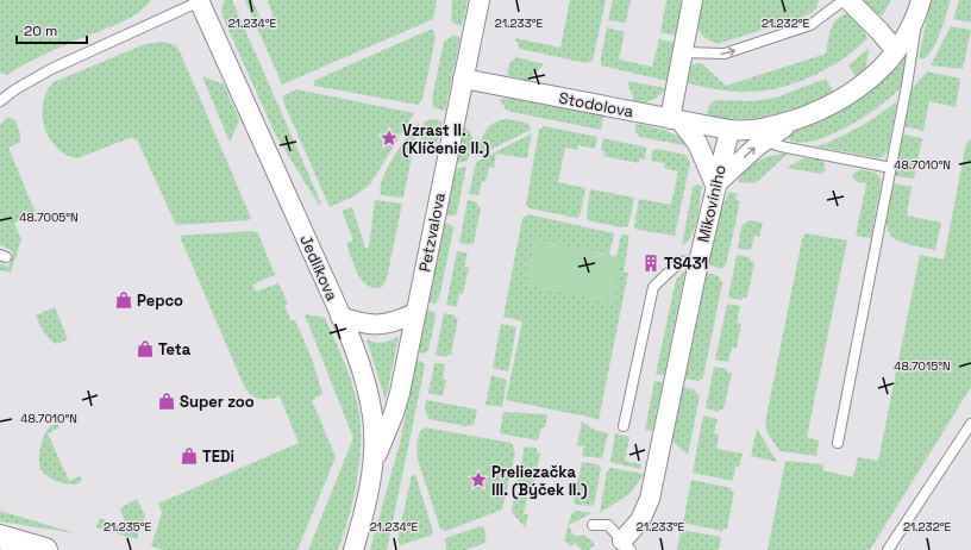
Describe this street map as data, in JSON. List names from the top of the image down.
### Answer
{
  "streets": {
    "street": [
      "Stodolova",
      "Mikovíniho",
      "Petzvalova",
      "Jedlíkova"
    ]
  },
  "crossings": [
    ["Stodolova", "Mikovíniho"],
    ["Stodolova", "Petzvalova"],
    ["Petzvalova", "Jedlíkova"]
  ],
  "places": {
    "place": ["Vzrast II. (Klíčenie II.)", "Preliezačka III. (Býček II.)"],
    "building": ["TS431"],
    "shop": [
      "Pepco",
      "Teta",
      "Super zoo",
      "TEDi"
    ]
  },
  "scale_bar": "20 m",
  "coordinates": [
    "21.234°E",
    "21.233°E",
    "21.232°E",
    "48.7010°N",
    "48.7005°N",
    "48.7015°N",
    "21.235°E"
  ]
}
